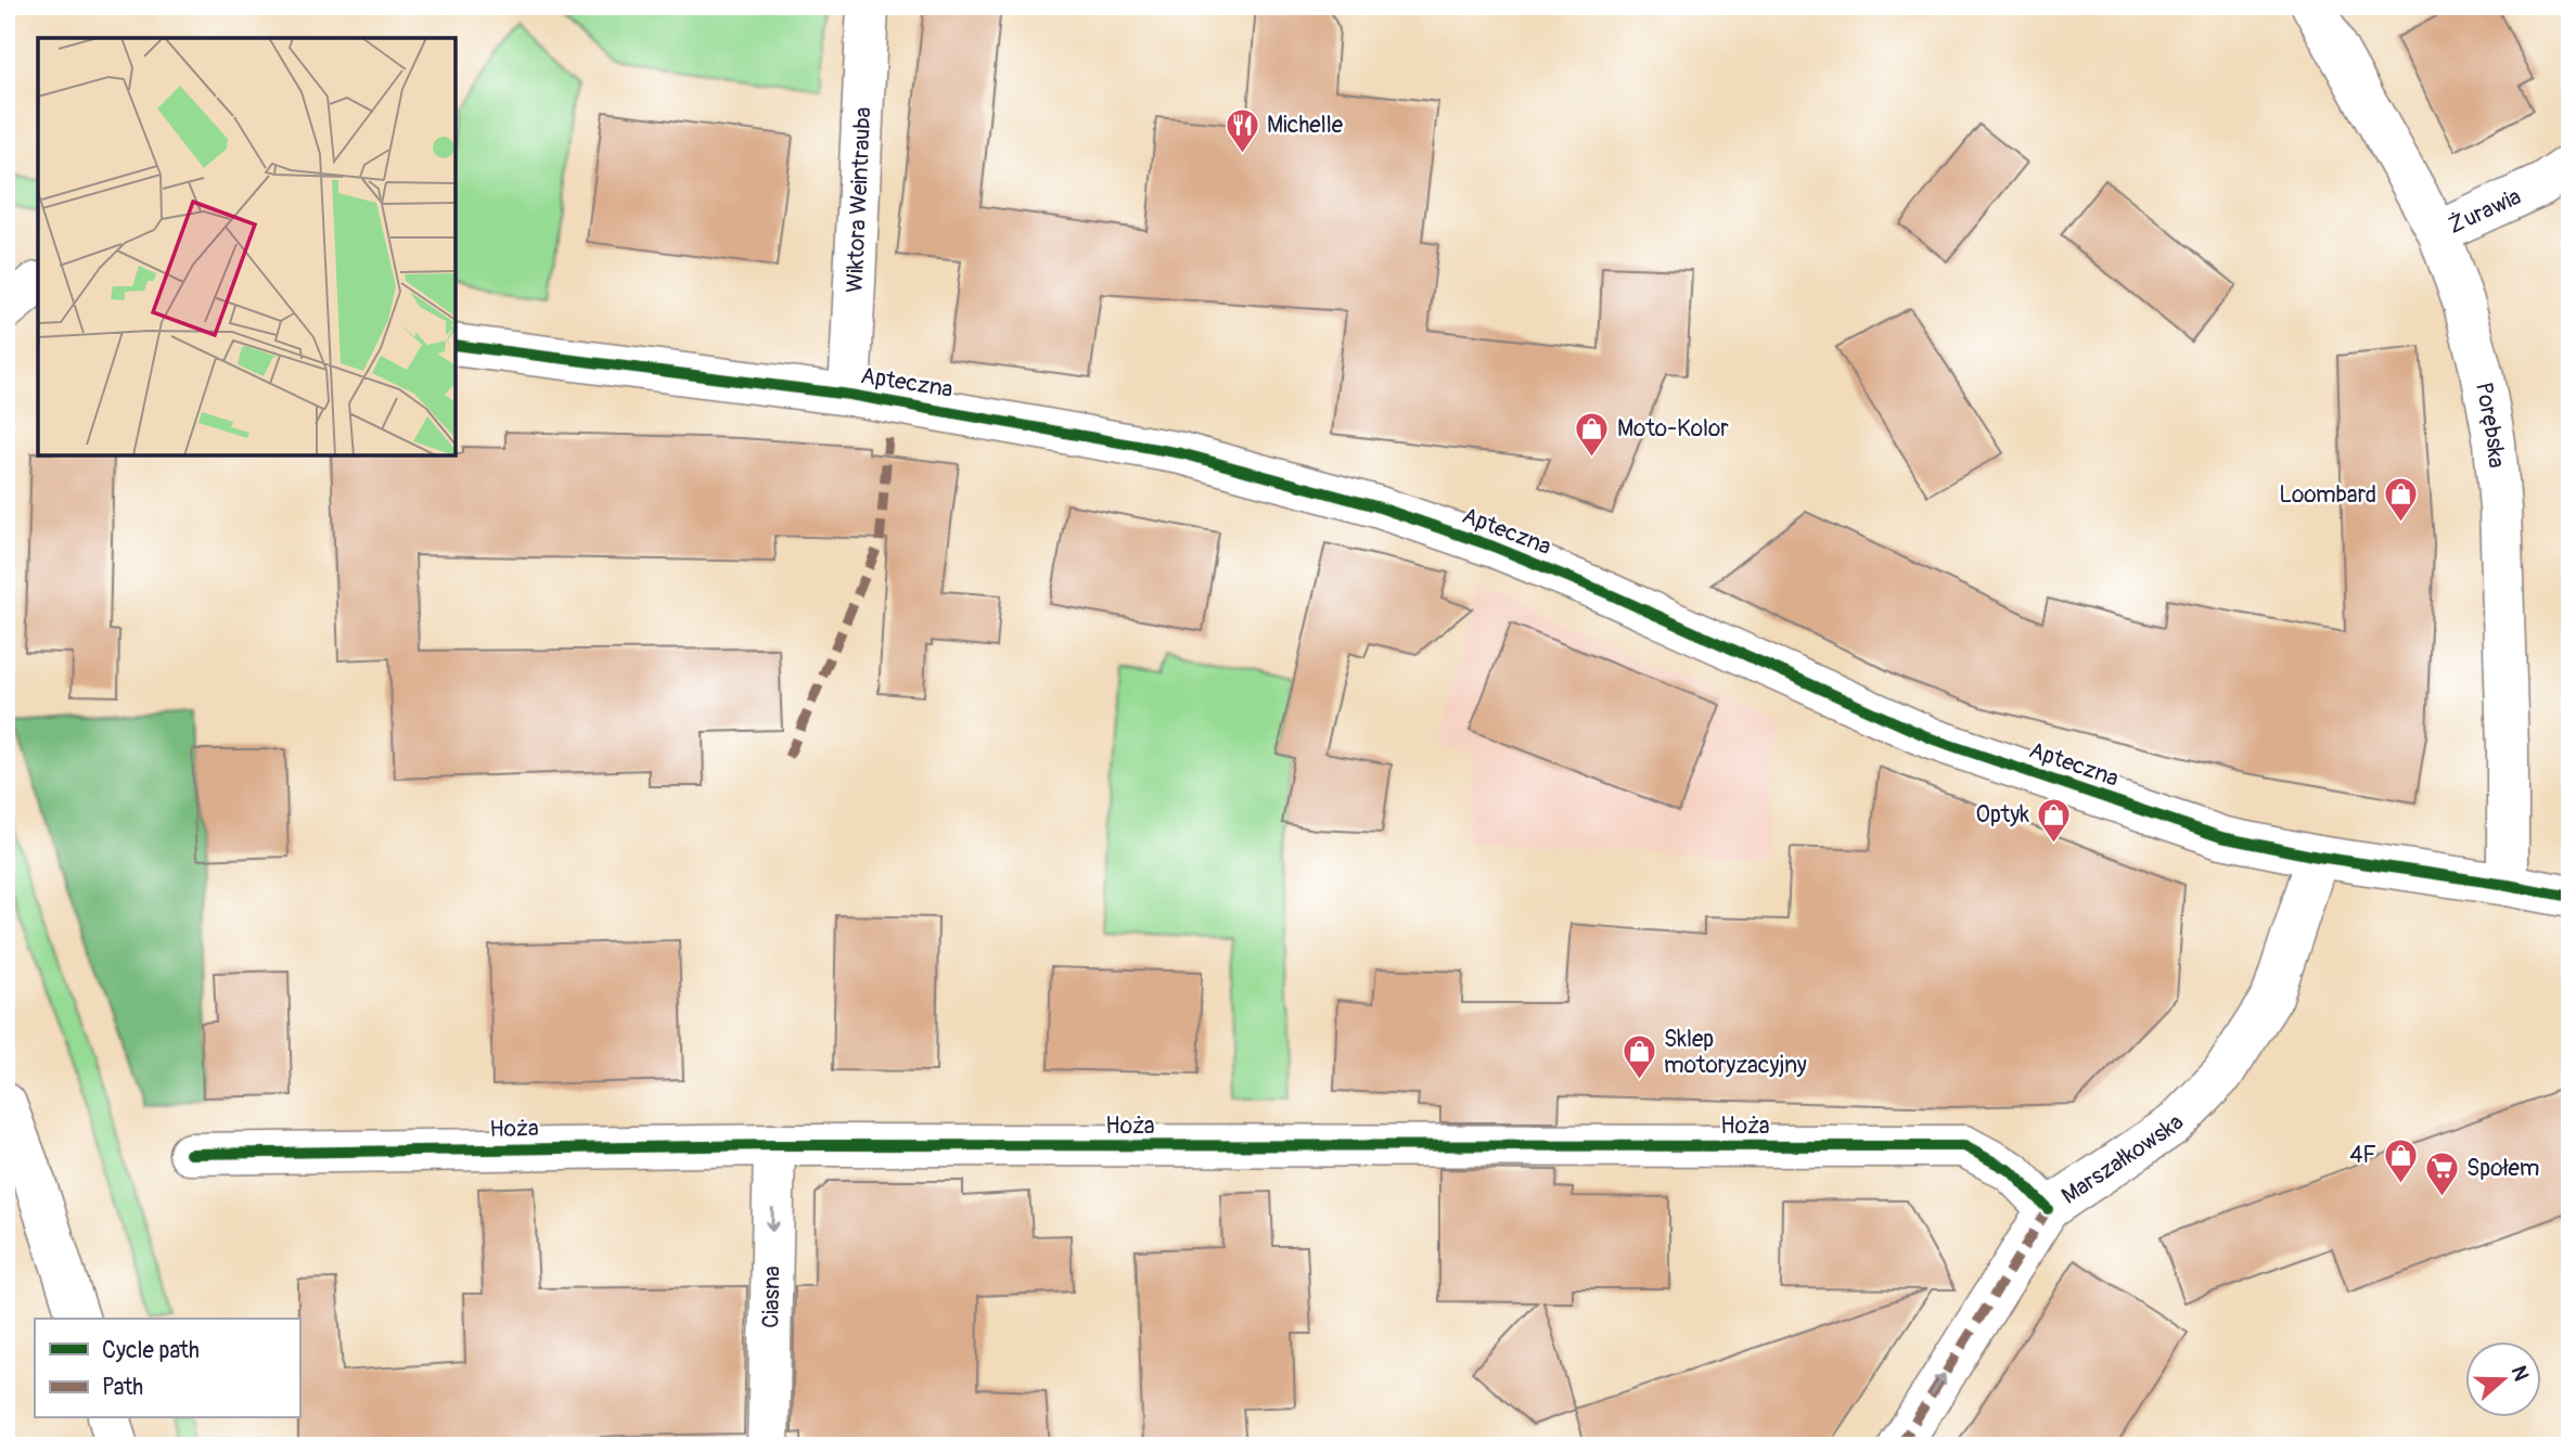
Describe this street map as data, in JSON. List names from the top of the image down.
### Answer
{
  "streets": {
    "street": [
      "Wiktora Weintrauba",
      "Żurawia",
      "Apteczna",
      "Porębska",
      "Hoża",
      "Marszałkowska",
      "Ciasna"
    ]
  },
  "crossings": [
    ["Wiktora Weintrauba", "Apteczna"],
    ["Żurawia", "Porębska"],
    ["Apteczna", "Porębska"],
    ["Apteczna", "Marszałkowska"],
    ["Hoża", "Marszałkowska"],
    ["Hoża", "Ciasna"]
  ],
  "one_way": ["Marszałkowska", "Ciasna"],
  "places": {
    "restaurant": ["Michelle"],
    "shop": [
      "Moto-Kolor",
      "Loombard",
      "Optyk",
      "Sklep motoryzacyjny",
      "4F"
    ],
    "supermarket": ["Społem"]
  },
  "legend": ["Cycle path", "Path"],
  "north": "right"
}
